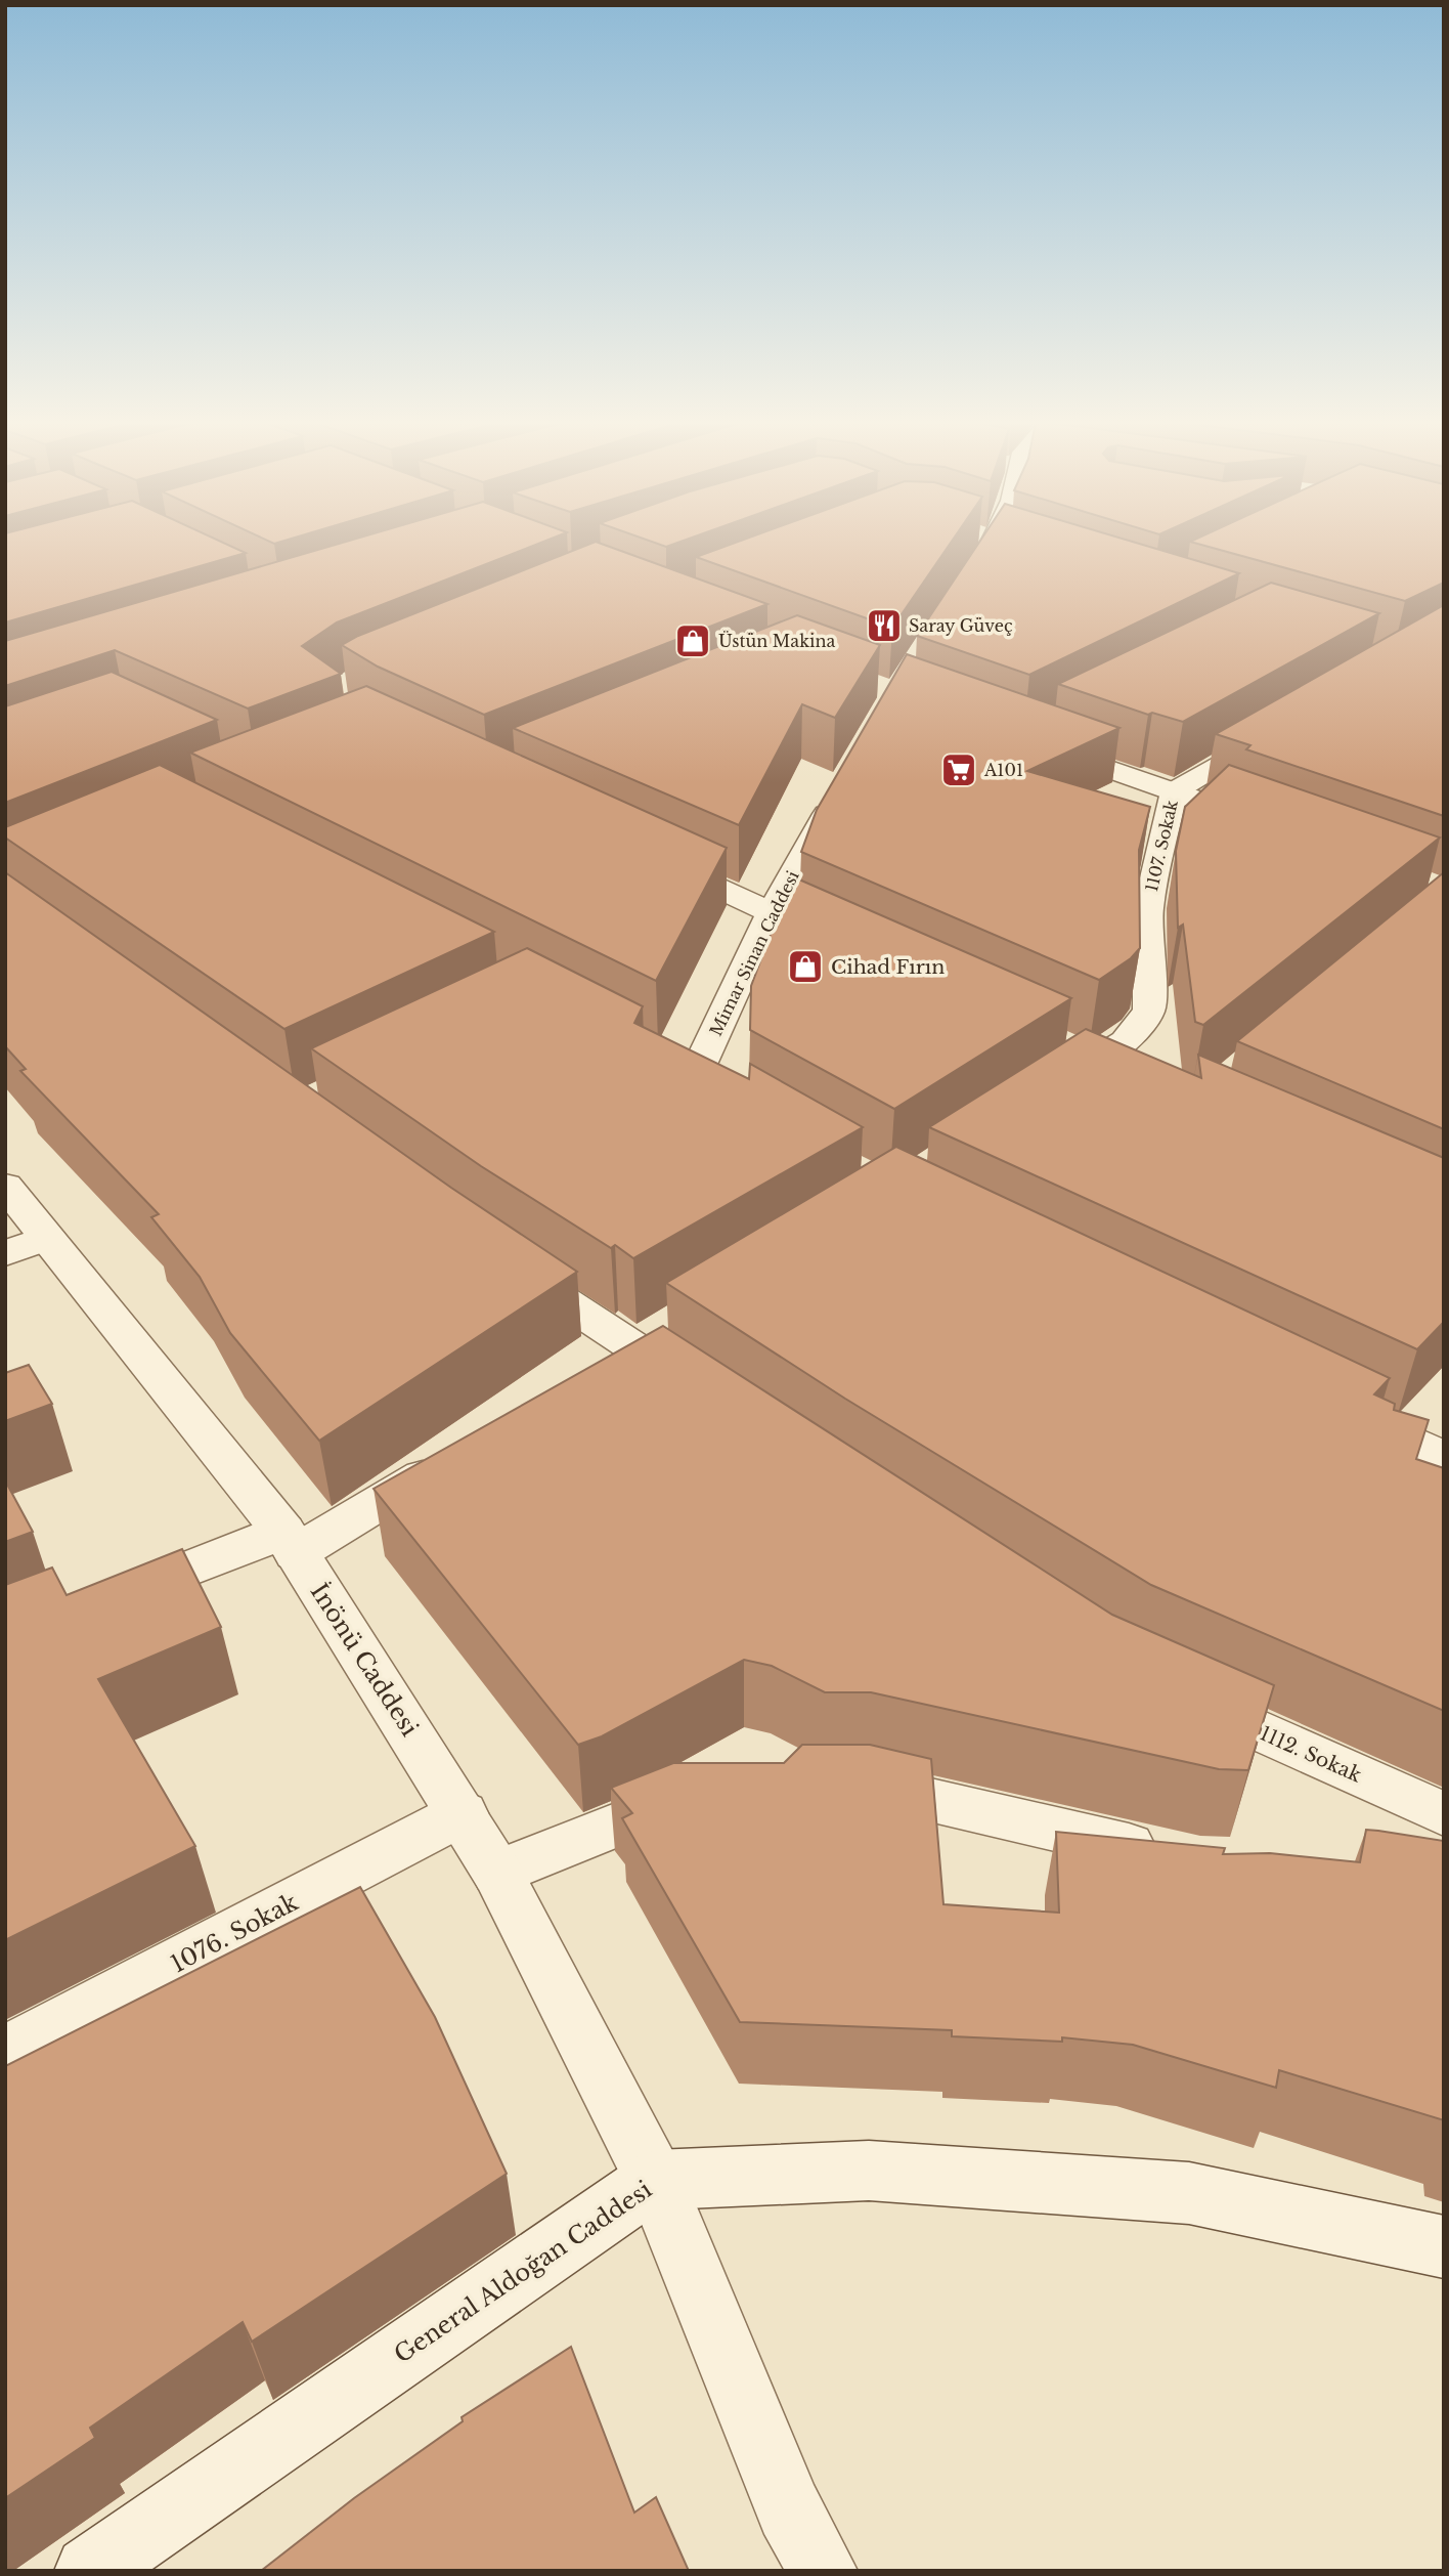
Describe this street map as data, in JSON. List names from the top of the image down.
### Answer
{
  "streets": {
    "street": [
      "1107. Sokak",
      "Mimar Sinan Caddesi",
      "İnönü Caddesi",
      "1112. Sokak",
      "1076. Sokak",
      "General Aldoğan Caddesi"
    ]
  },
  "crossings": [
    ["İnönü Caddesi", "1076. Sokak"],
    ["İnönü Caddesi", "General Aldoğan Caddesi"]
  ],
  "places": {
    "restaurant": ["Saray Güveç"],
    "shop": ["Üstün Makina", "Cihad Fırın"],
    "supermarket": ["A101"]
  }
}
